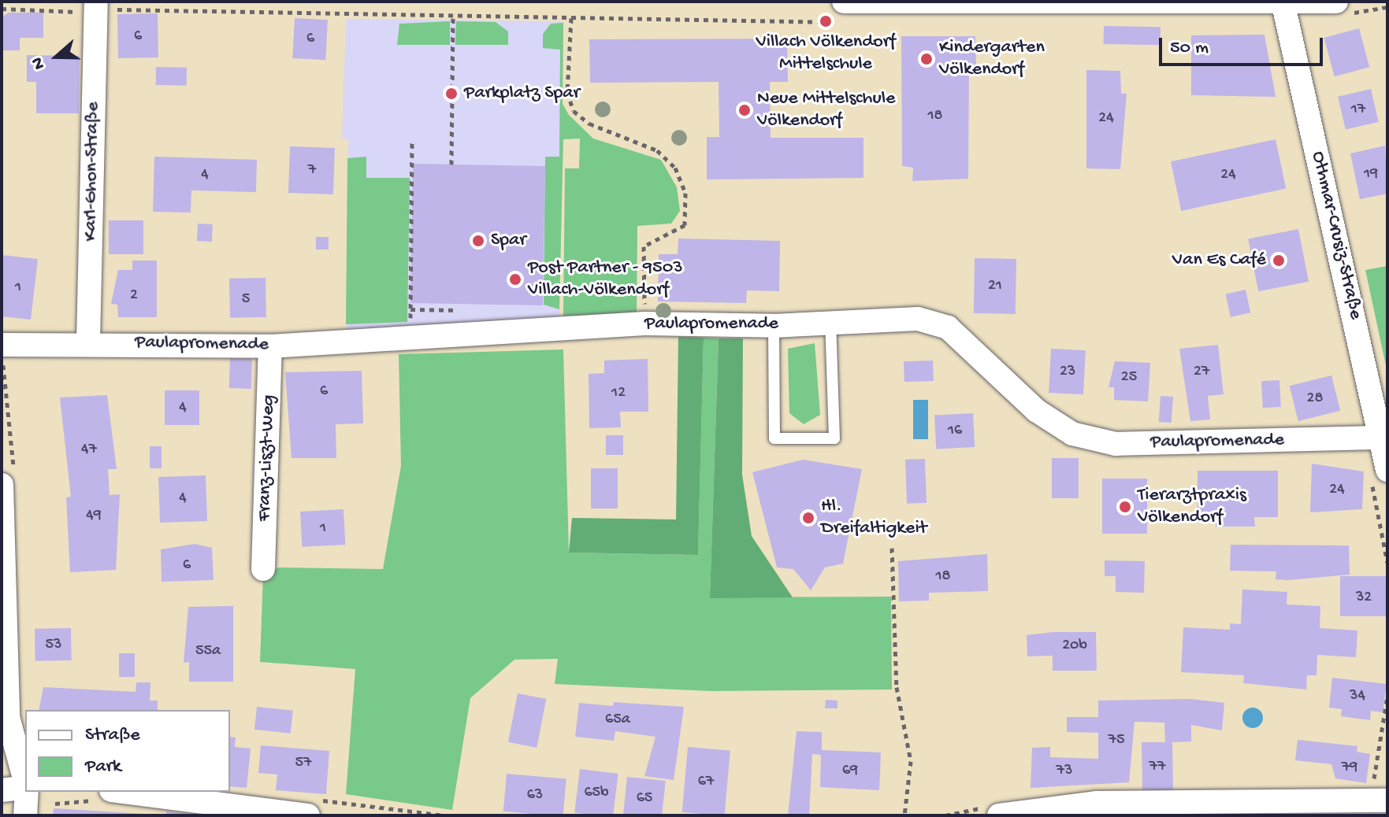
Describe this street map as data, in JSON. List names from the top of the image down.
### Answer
{
  "streets": {
    "street": [
      "Karl-Ghon-Straße",
      "Othmar-Crusiz-Straße",
      "Paulapromenade",
      "Franz-Liszt-Weg"
    ]
  },
  "crossings": [
    ["Karl-Ghon-Straße", "Paulapromenade"],
    ["Othmar-Crusiz-Straße", "Paulapromenade"],
    ["Paulapromenade", "Franz-Liszt-Weg"]
  ],
  "places": [
    "Villach Völkendorf Mittelschule",
    "Kindergarten Völkendorf",
    "Parkplatz Spar",
    "Neue Mittelschule Völkendorf",
    "Spar",
    "Van Es Café",
    "Post Partner - 9503 Villach-Völkendorf",
    "Tierarztpraxis Völkendorf",
    "Hl. Dreifaltigkeit"
  ],
  "house_numbers": [
    "6",
    "6",
    "17",
    "18",
    "24",
    "7",
    "19",
    "4",
    "24",
    "21",
    "1",
    "2",
    "5",
    "23",
    "27",
    "25",
    "6",
    "12",
    "28",
    "4",
    "16",
    "47",
    "24",
    "4",
    "49",
    "1",
    "6",
    "18",
    "32",
    "53",
    "20b",
    "55a",
    "34",
    "65a",
    "75",
    "57",
    "77",
    "79",
    "69",
    "73",
    "67",
    "65b",
    "63",
    "65"
  ],
  "legend": ["Straße", "Park"],
  "scale_bar": "50 m",
  "north": "left"
}
